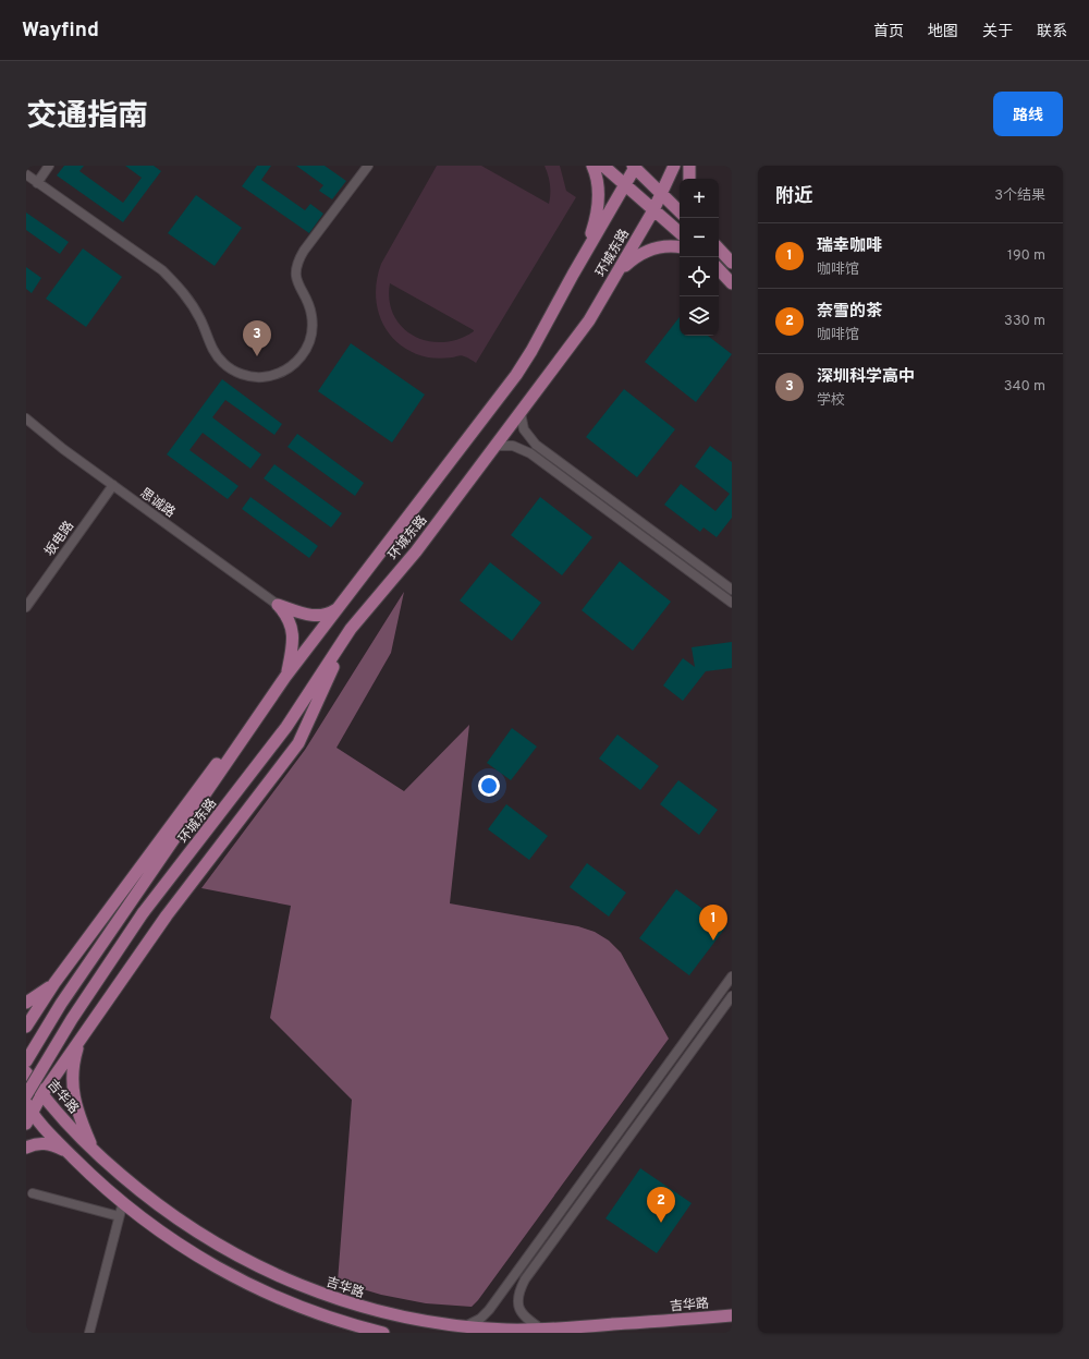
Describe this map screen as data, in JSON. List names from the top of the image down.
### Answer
{
  "streets": {
    "main road": ["环城东路", "吉华路"],
    "street": ["思诚路", "坂电路"]
  },
  "crossings": [
    ["思诚路", "坂电路"]
  ],
  "page": {
    "header": "Wayfind",
    "nav": [
      "首页",
      "地图",
      "关于",
      "联系"
    ],
    "title": "交通指南",
    "buttons": "路线",
    "heading": ["附近", "3个结果"],
    "map_buttons": ["+", "−"],
    "list": [
      {
        "mark": "1",
        "name": "瑞幸咖啡",
        "note": "咖啡馆",
        "value": "190 m"
      },
      {
        "mark": "2",
        "name": "奈雪的茶",
        "note": "咖啡馆",
        "value": "330 m"
      },
      {
        "mark": "3",
        "name": "深圳科学高中",
        "note": "学校",
        "value": "340 m"
      }
    ],
    "pins": ["3", "1", "2"]
  }
}
